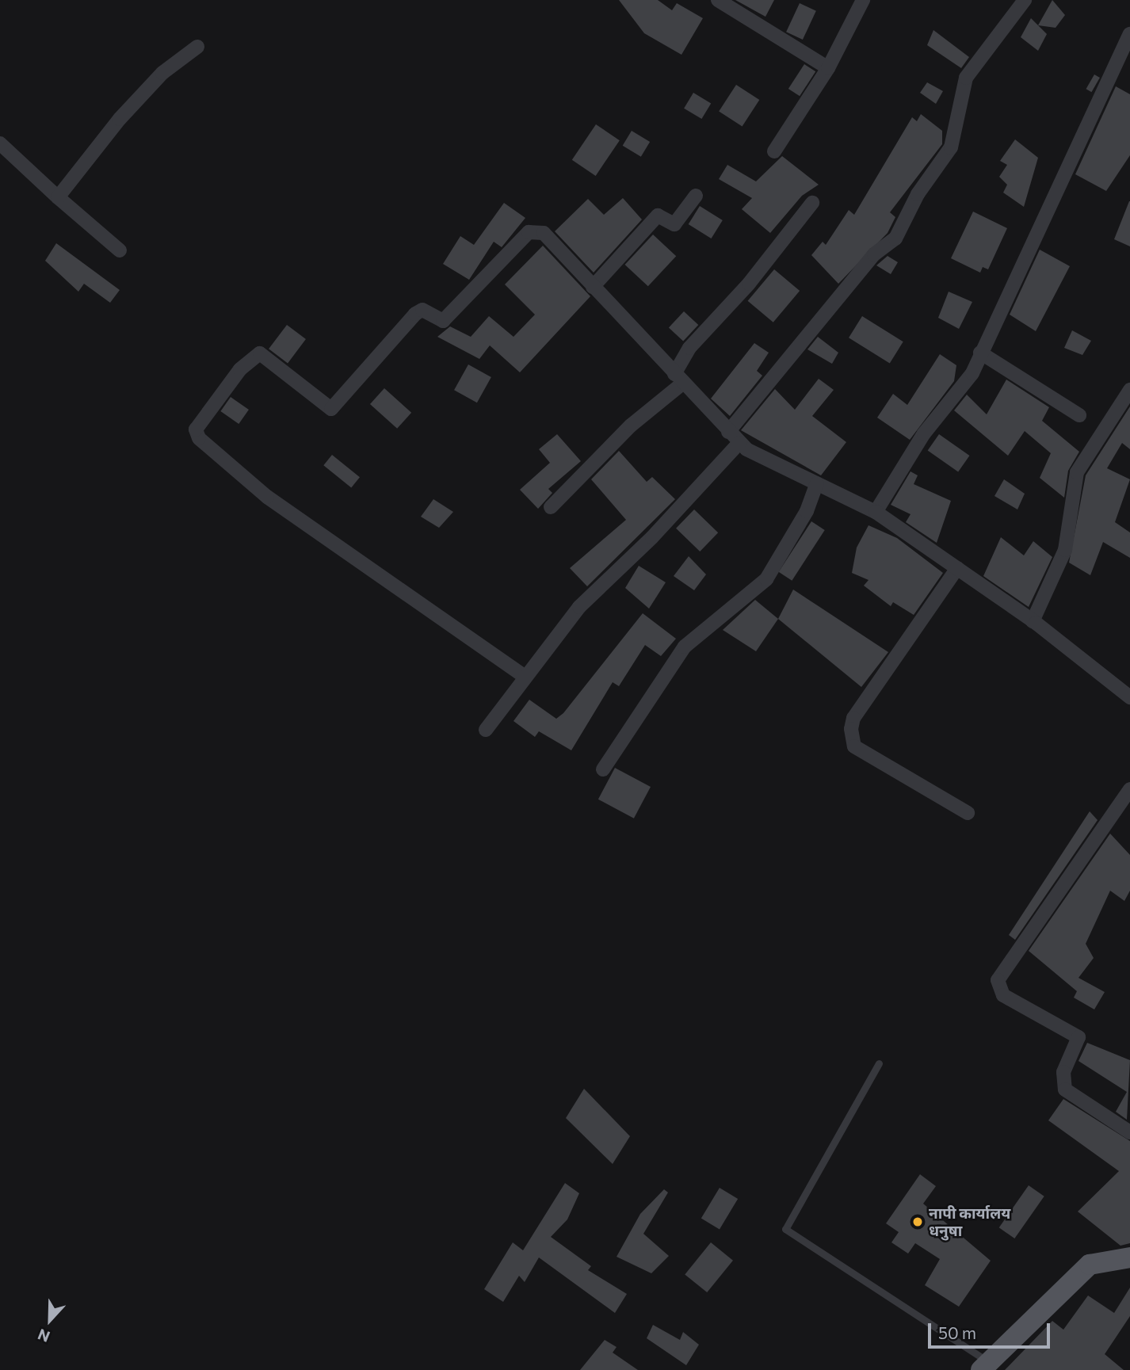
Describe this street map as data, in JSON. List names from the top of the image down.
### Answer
{
  "places": ["नापी कार्यालय धनुषा"],
  "scale_bar": "50 m",
  "north": "bottom"
}
